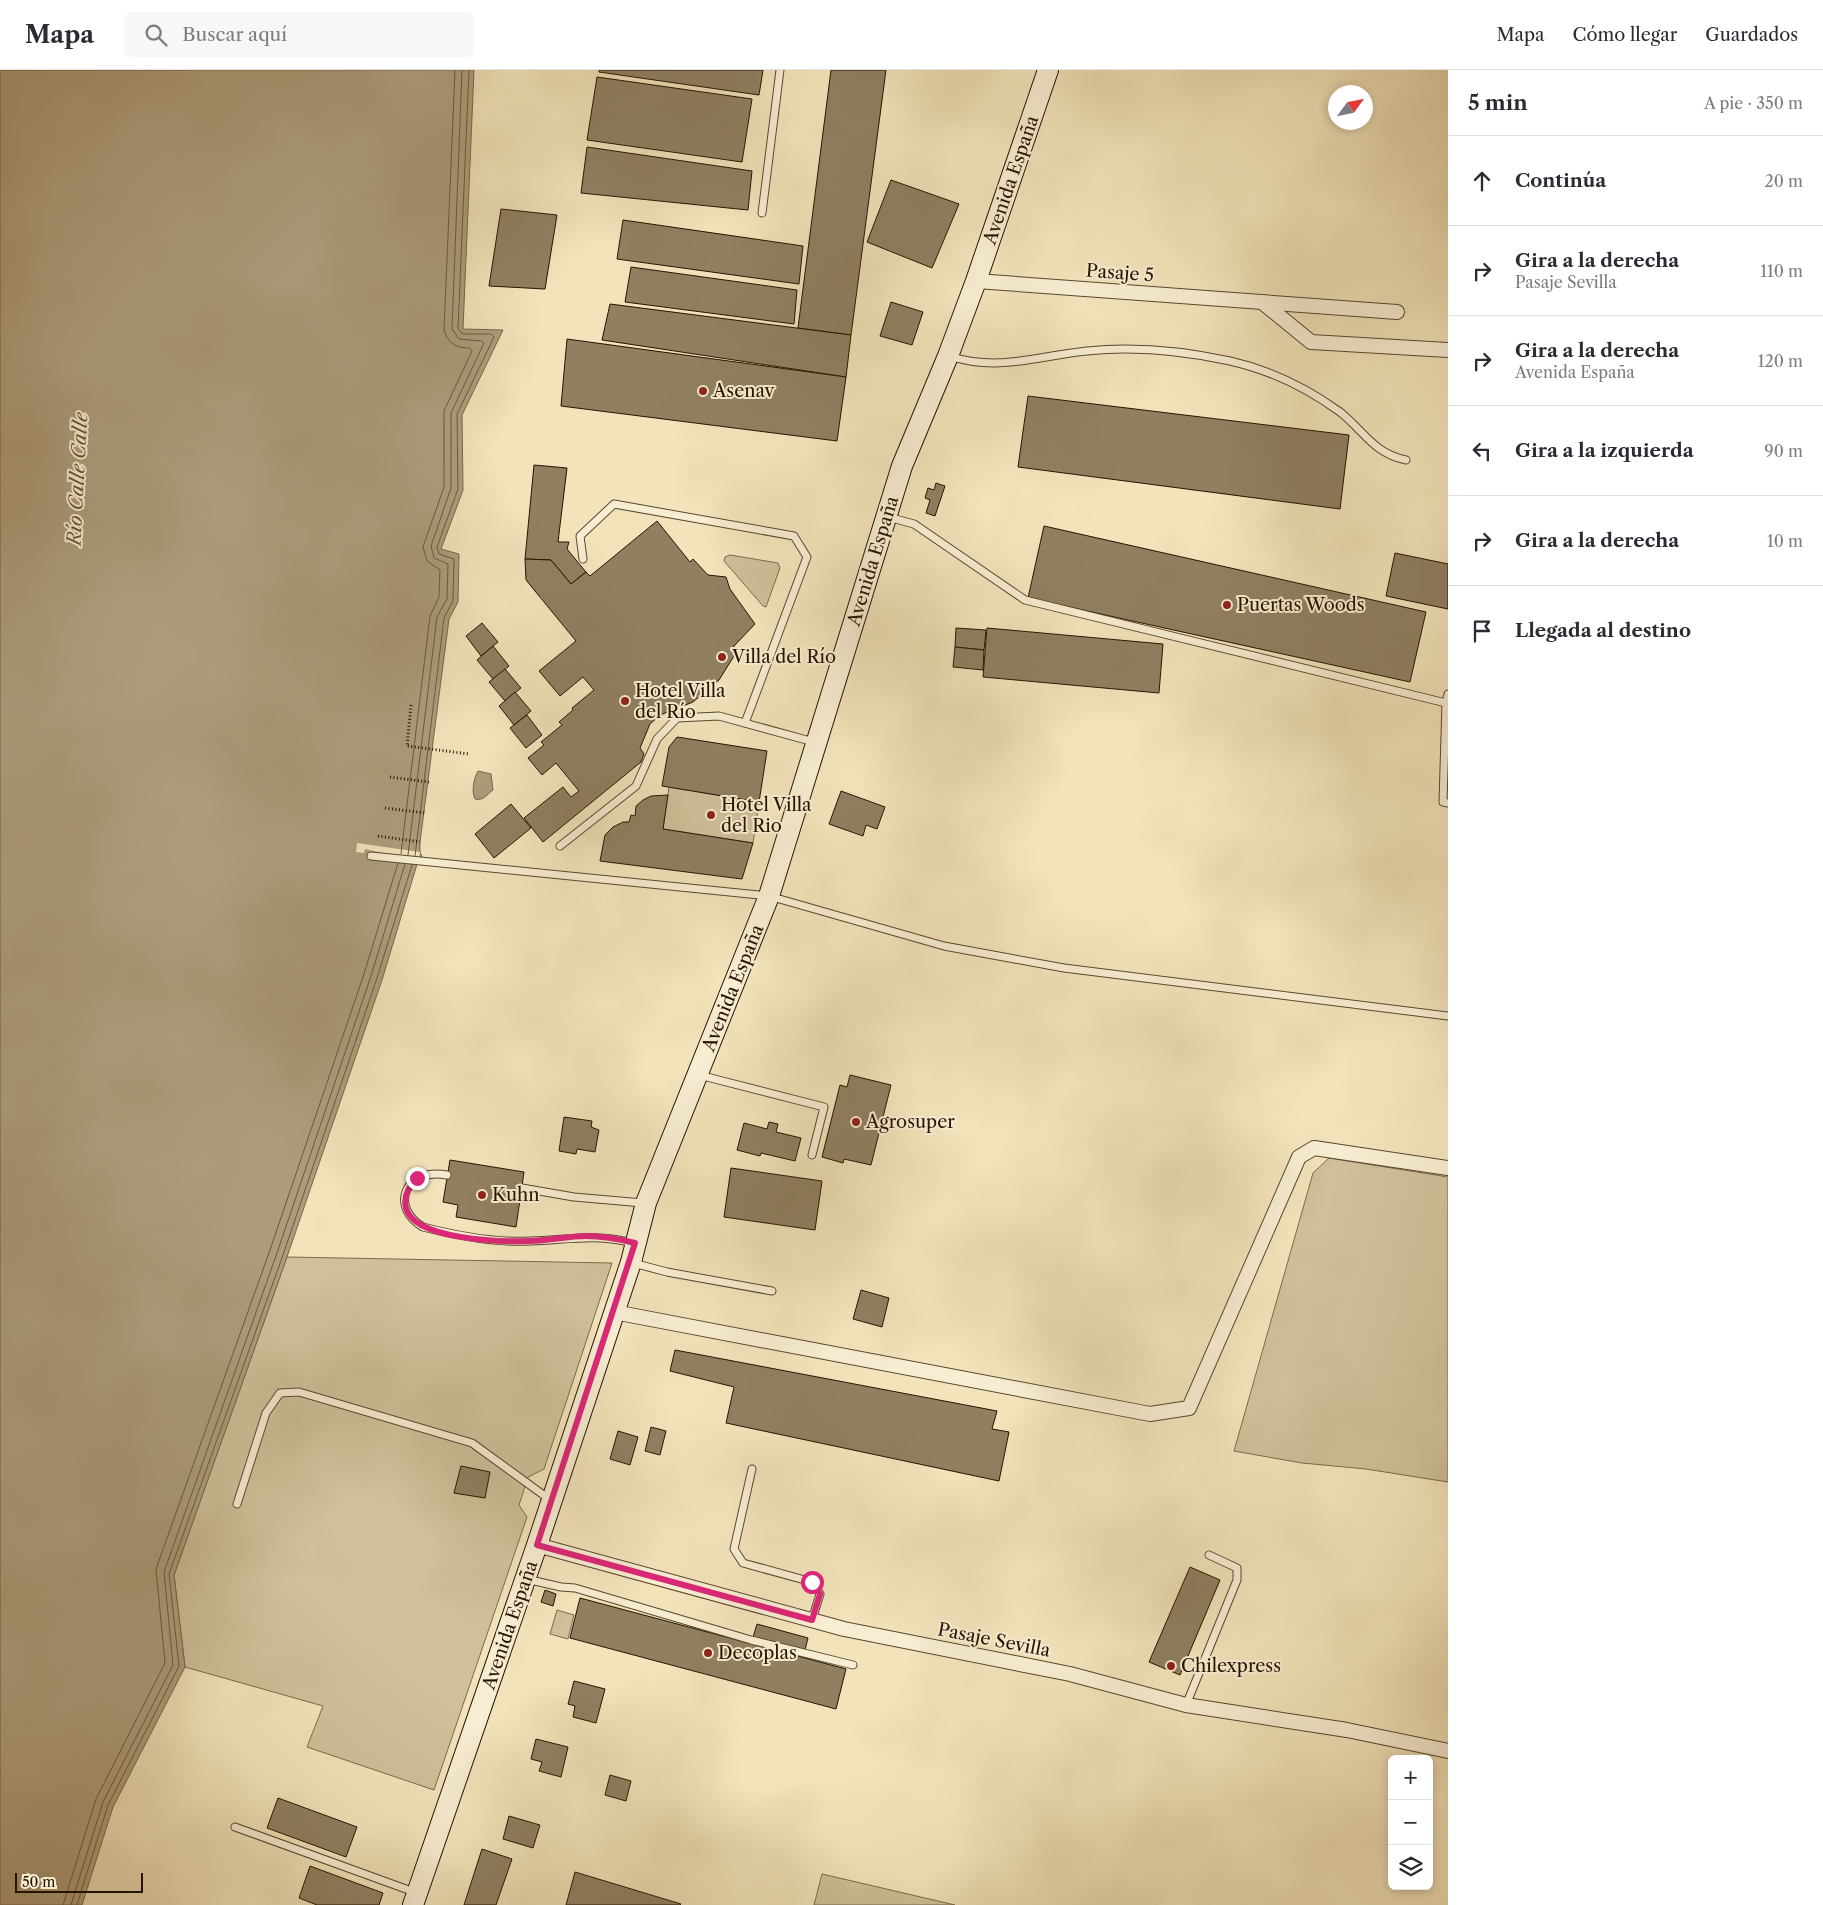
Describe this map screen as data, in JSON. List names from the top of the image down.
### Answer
{
  "streets": {
    "main road": ["Avenida España"],
    "street": ["Pasaje 5", "Pasaje Sevilla"]
  },
  "crossings": [
    ["Avenida España", "Pasaje 5"],
    ["Avenida España", "Pasaje Sevilla"]
  ],
  "water": ["Río Calle Calle"],
  "places": [
    "Asenav",
    "Puertas Woods",
    "Villa del Río",
    "Hotel Villa del Río",
    "Hotel Villa del Rio",
    "Agrosuper",
    "Kuhn",
    "Decoplas",
    "Chilexpress"
  ],
  "scale_bar": "50 m",
  "north": "top right",
  "page": {
    "header": "Mapa",
    "search": "Buscar aquí",
    "nav": ["Mapa", "Cómo llegar", "Guardados"],
    "heading": ["5 min", "A pie · 350 m"],
    "list": [
      ["Continúa", "20 m"],
      ["Gira a la derecha", "Pasaje Sevilla", "110 m"],
      ["Gira a la derecha", "Avenida España", "120 m"],
      ["Gira a la izquierda", "90 m"],
      ["Gira a la derecha", "10 m"],
      "Llegada al destino"
    ],
    "map_buttons": ["+", "−"],
    "scale": "50 m"
  }
}
